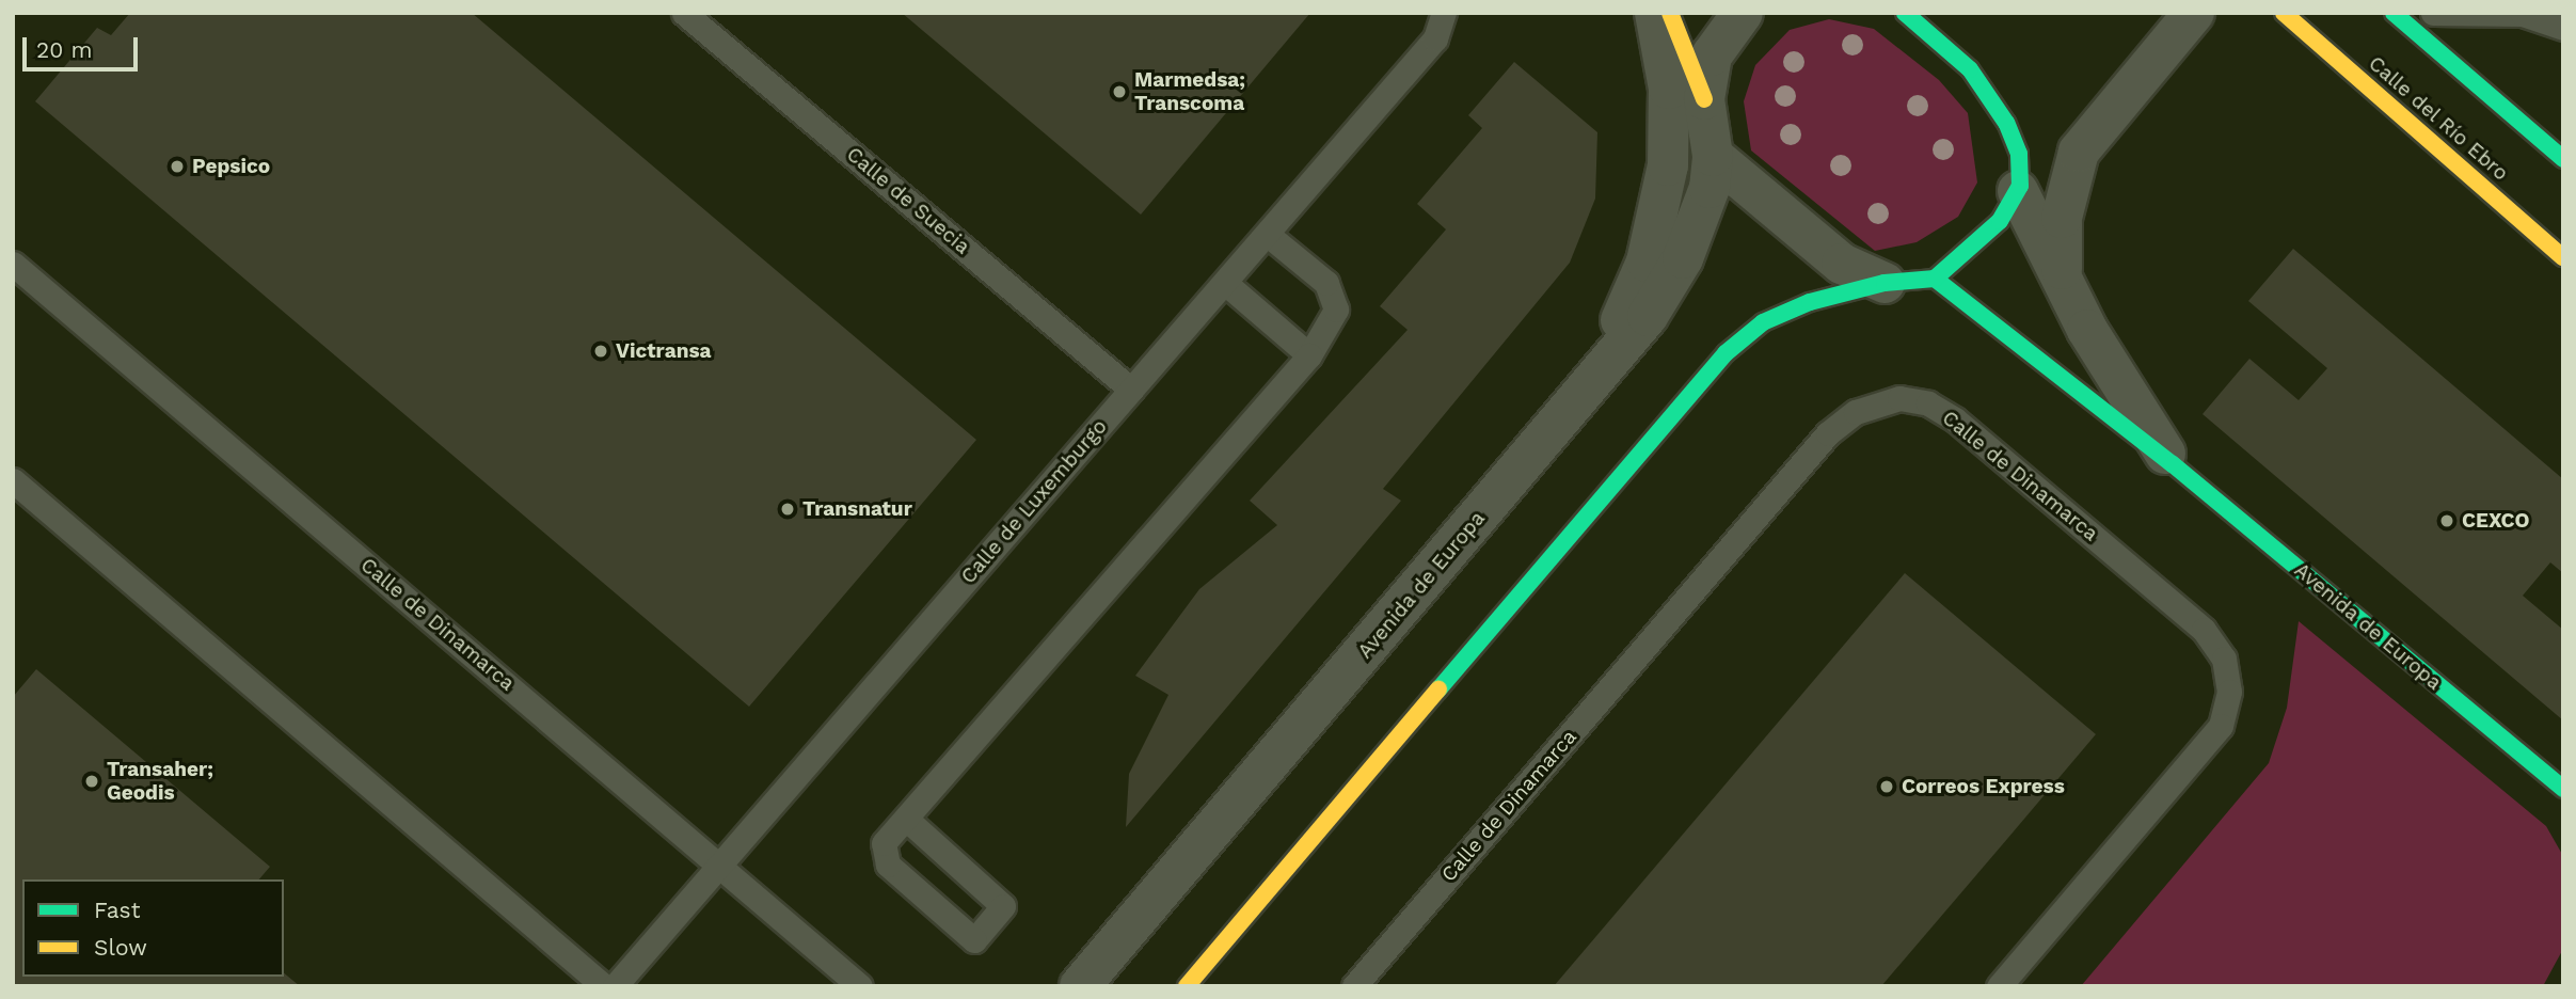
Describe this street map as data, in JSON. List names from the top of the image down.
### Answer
{
  "streets": {
    "street": ["Calle del Río Ebro", "Avenida de Europa"],
    "lane": ["Calle de Suecia", "Calle de Dinamarca", "Calle de Luxemburgo"]
  },
  "crossings": [
    ["Calle de Suecia", "Calle de Luxemburgo"],
    ["Calle de Dinamarca", "Calle de Luxemburgo"]
  ],
  "places": [
    "Marmedsa; Transcoma",
    "Pepsico",
    "Victransa",
    "Transnatur",
    "CEXCO",
    "Transaher; Geodis",
    "Correos Express"
  ],
  "legend": ["Fast", "Slow"],
  "scale_bar": "20 m"
}
